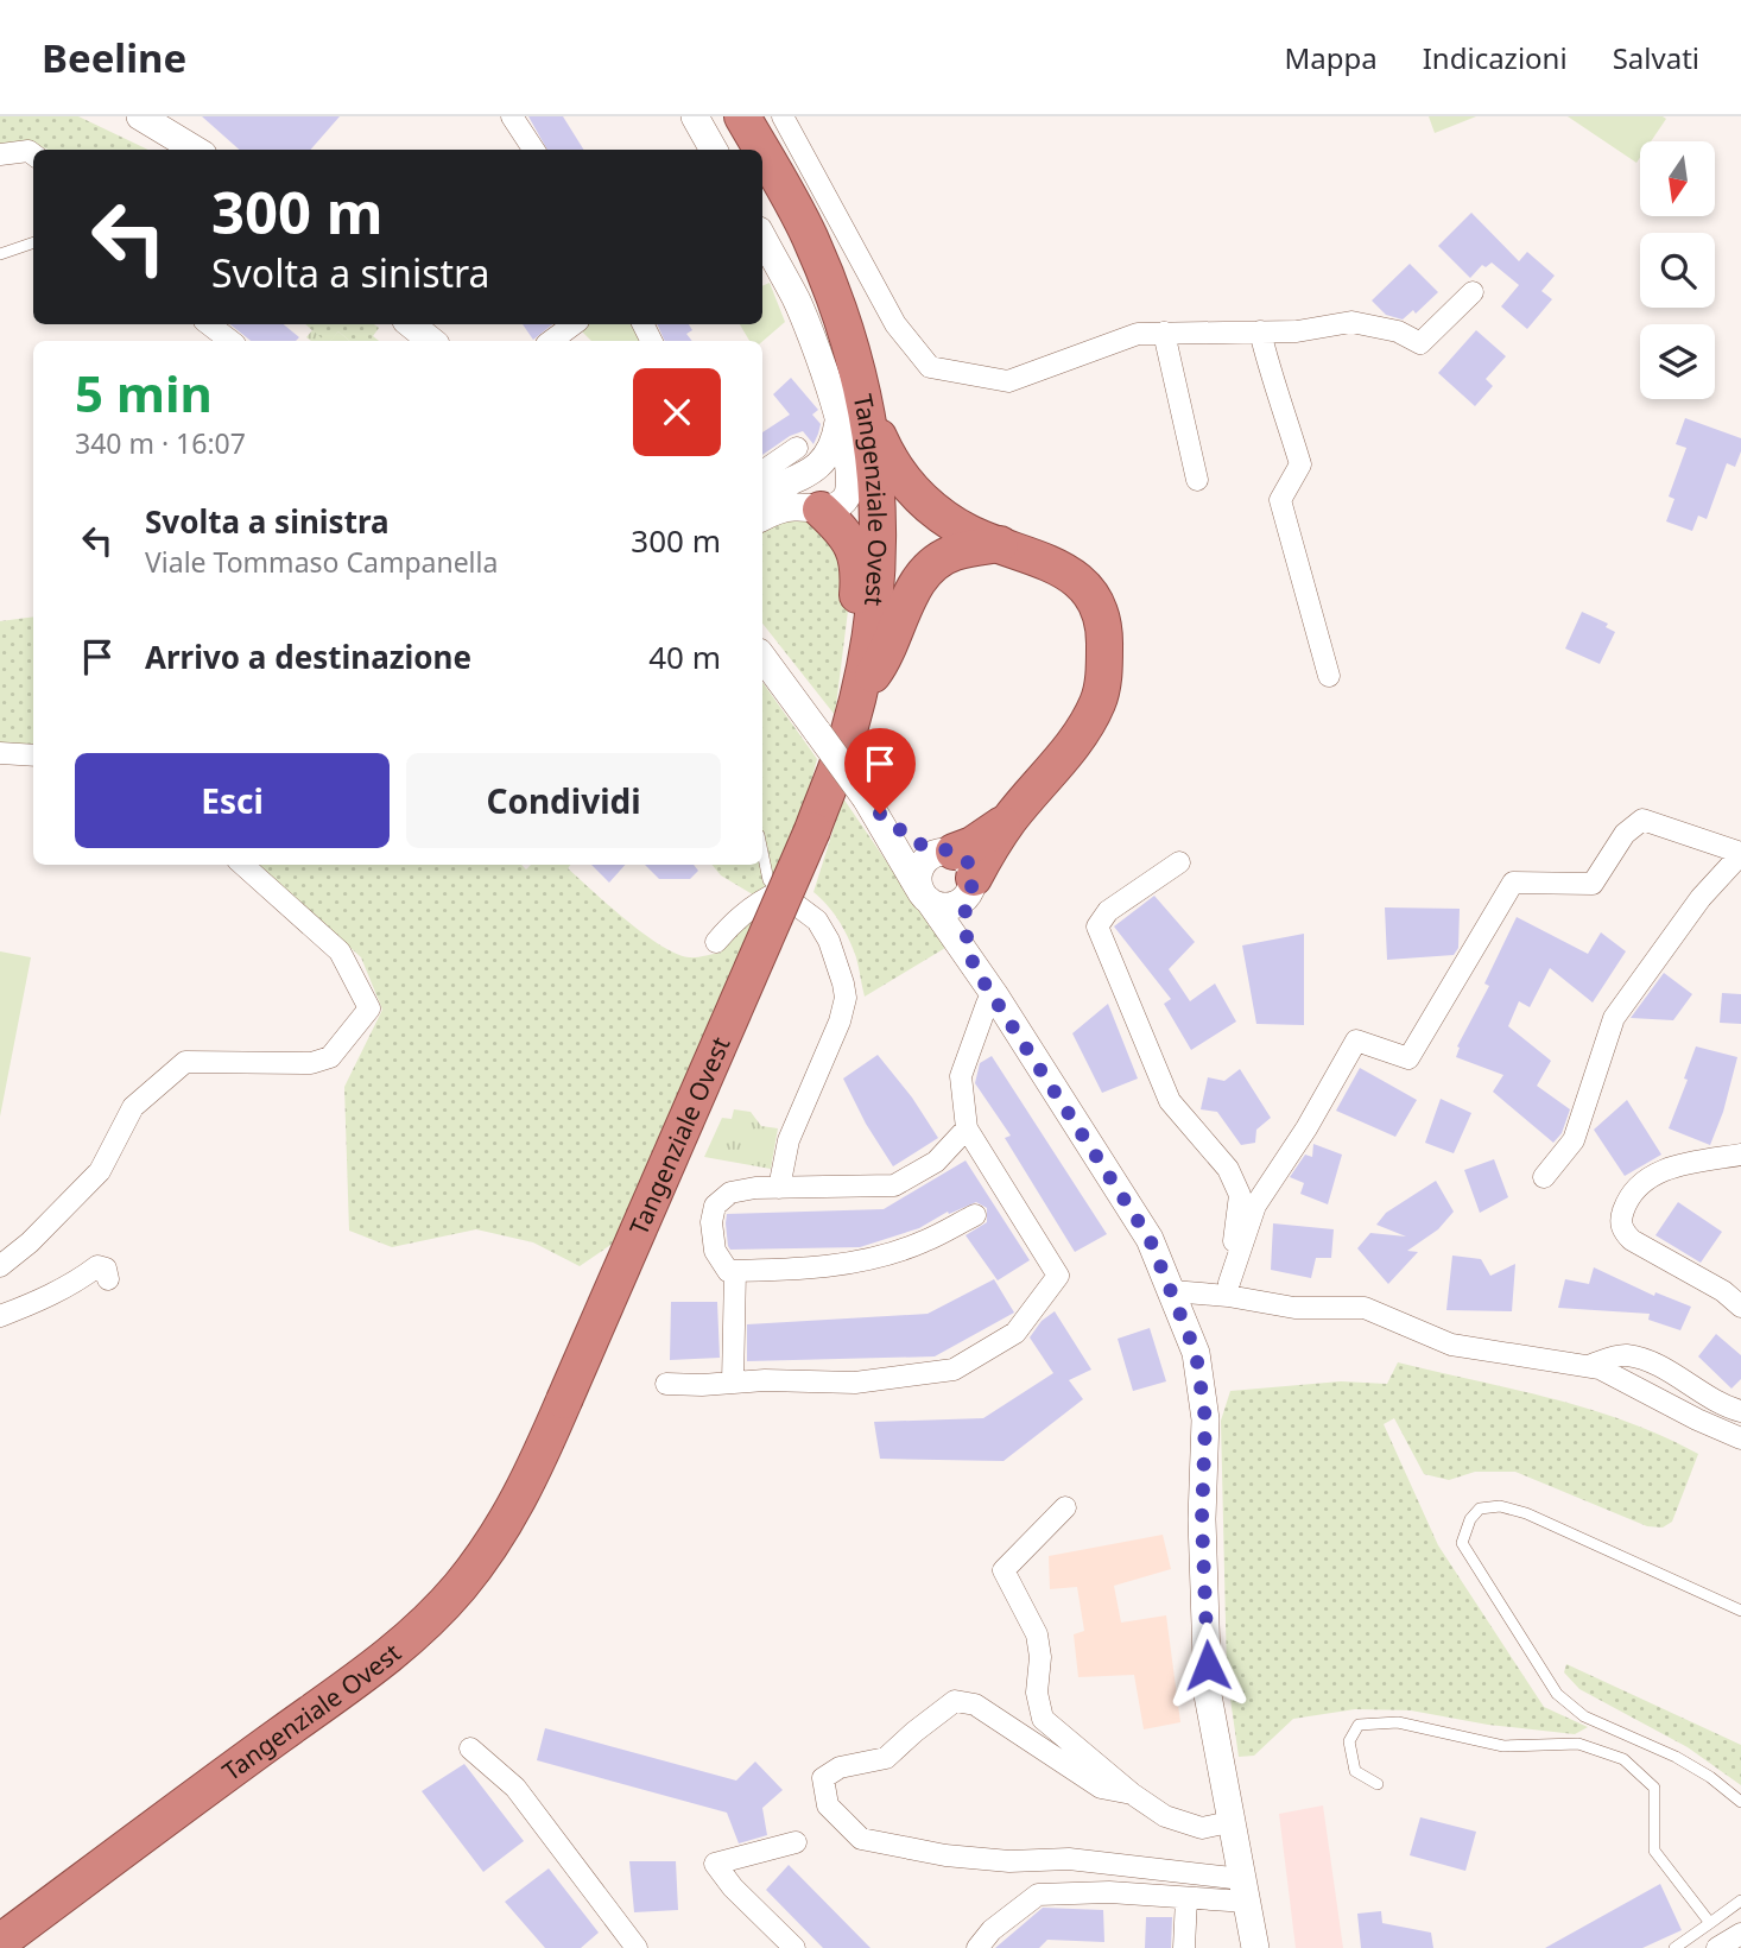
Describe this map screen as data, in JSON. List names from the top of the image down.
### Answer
{
  "streets": {
    "highway": ["Tangenziale Ovest"]
  },
  "north": "bottom",
  "page": {
    "header": "Beeline",
    "nav": ["Mappa", "Indicazioni", "Salvati"],
    "turn": ["300 m", "Svolta a sinistra"],
    "heading": ["5 min", "340 m · 16:07"],
    "list": [
      {
        "name": "Svolta a sinistra",
        "note": "Viale Tommaso Campanella",
        "value": "300 m"
      },
      {
        "name": "Arrivo a destinazione",
        "value": "40 m"
      }
    ],
    "buttons": ["Esci", "Condividi"]
  }
}
